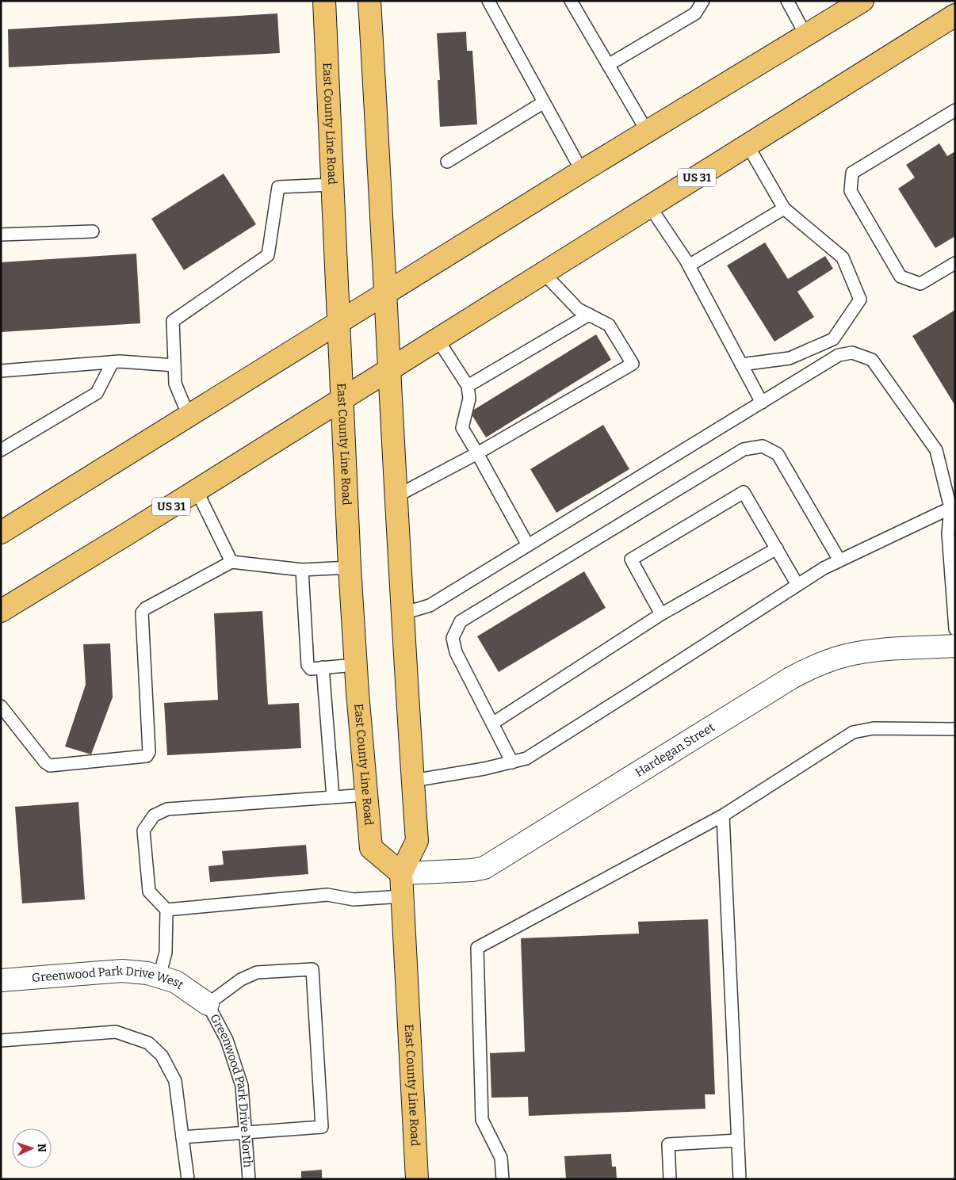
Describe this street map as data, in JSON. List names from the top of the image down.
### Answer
{
  "streets": {
    "main road": ["East County Line Road", "US 31"],
    "street": ["Hardegan Street", "Greenwood Park Drive West"],
    "lane": ["Greenwood Park Drive North"]
  },
  "crossings": [
    ["East County Line Road", "US 31"],
    ["East County Line Road", "Hardegan Street"],
    ["Greenwood Park Drive West", "Greenwood Park Drive North"]
  ],
  "north": "right"
}
